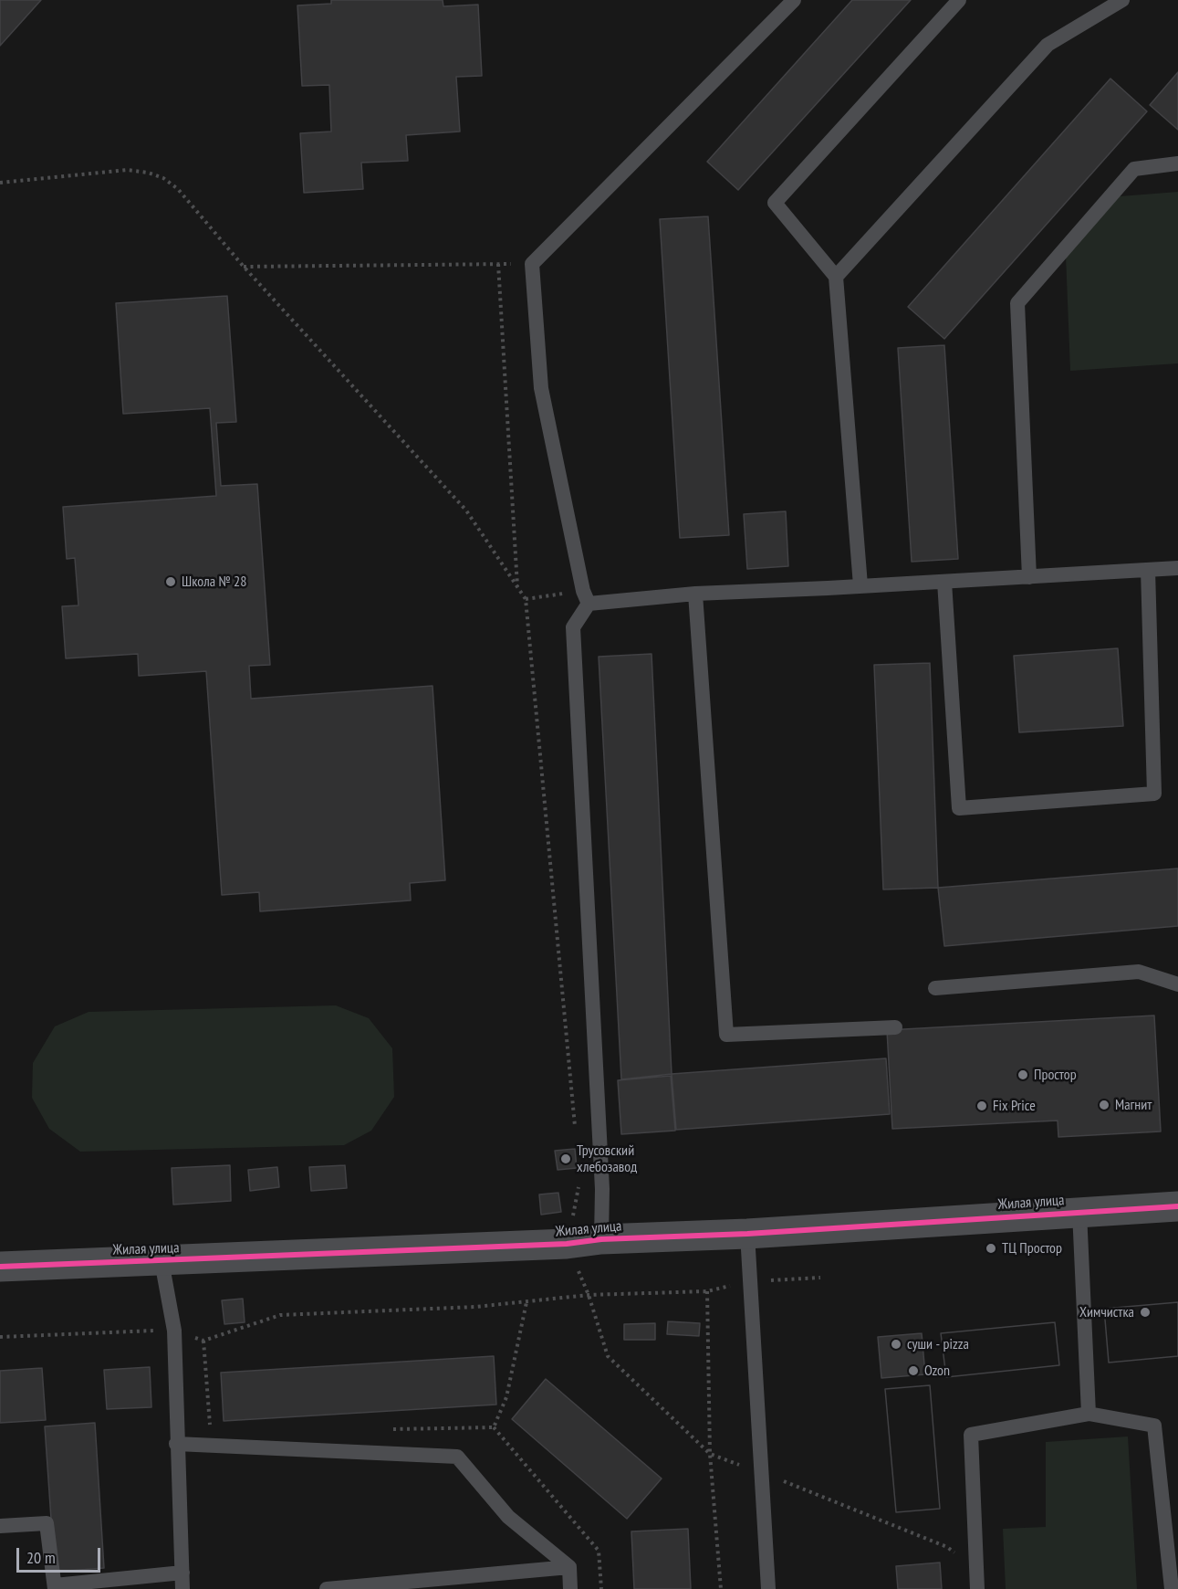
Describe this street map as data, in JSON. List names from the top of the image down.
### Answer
{
  "streets": {
    "street": ["Жилая улица"]
  },
  "places": [
    "Школа № 28",
    "Простор",
    "Магнит",
    "Fix Price",
    "Трусовский хлебозавод",
    "ТЦ Простор",
    "Химчистка",
    "суши - pizza",
    "Ozon"
  ],
  "scale_bar": "20 m"
}
